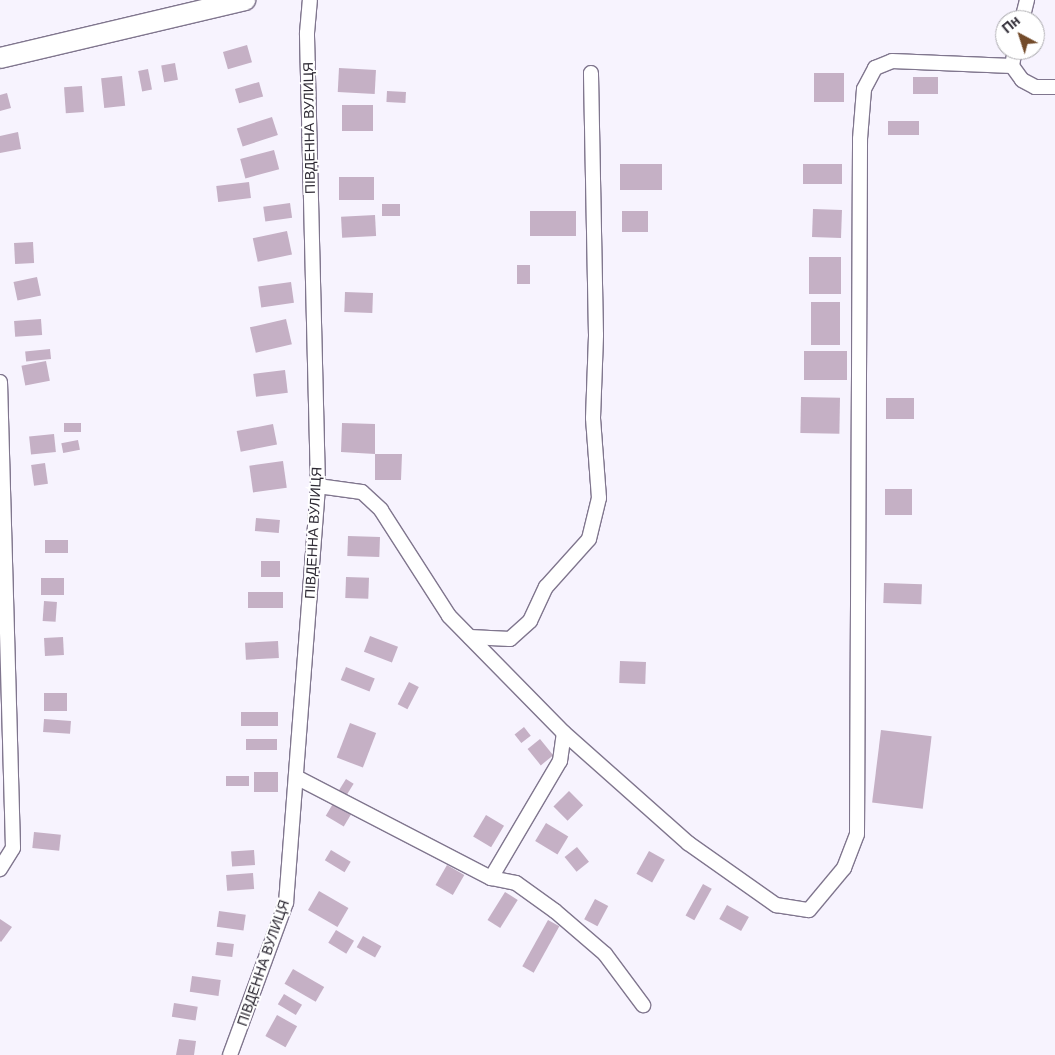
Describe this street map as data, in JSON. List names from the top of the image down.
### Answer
{
  "streets": {
    "street": ["ПІВДЕННА ВУЛИЦЯ"]
  },
  "north": "top left"
}
